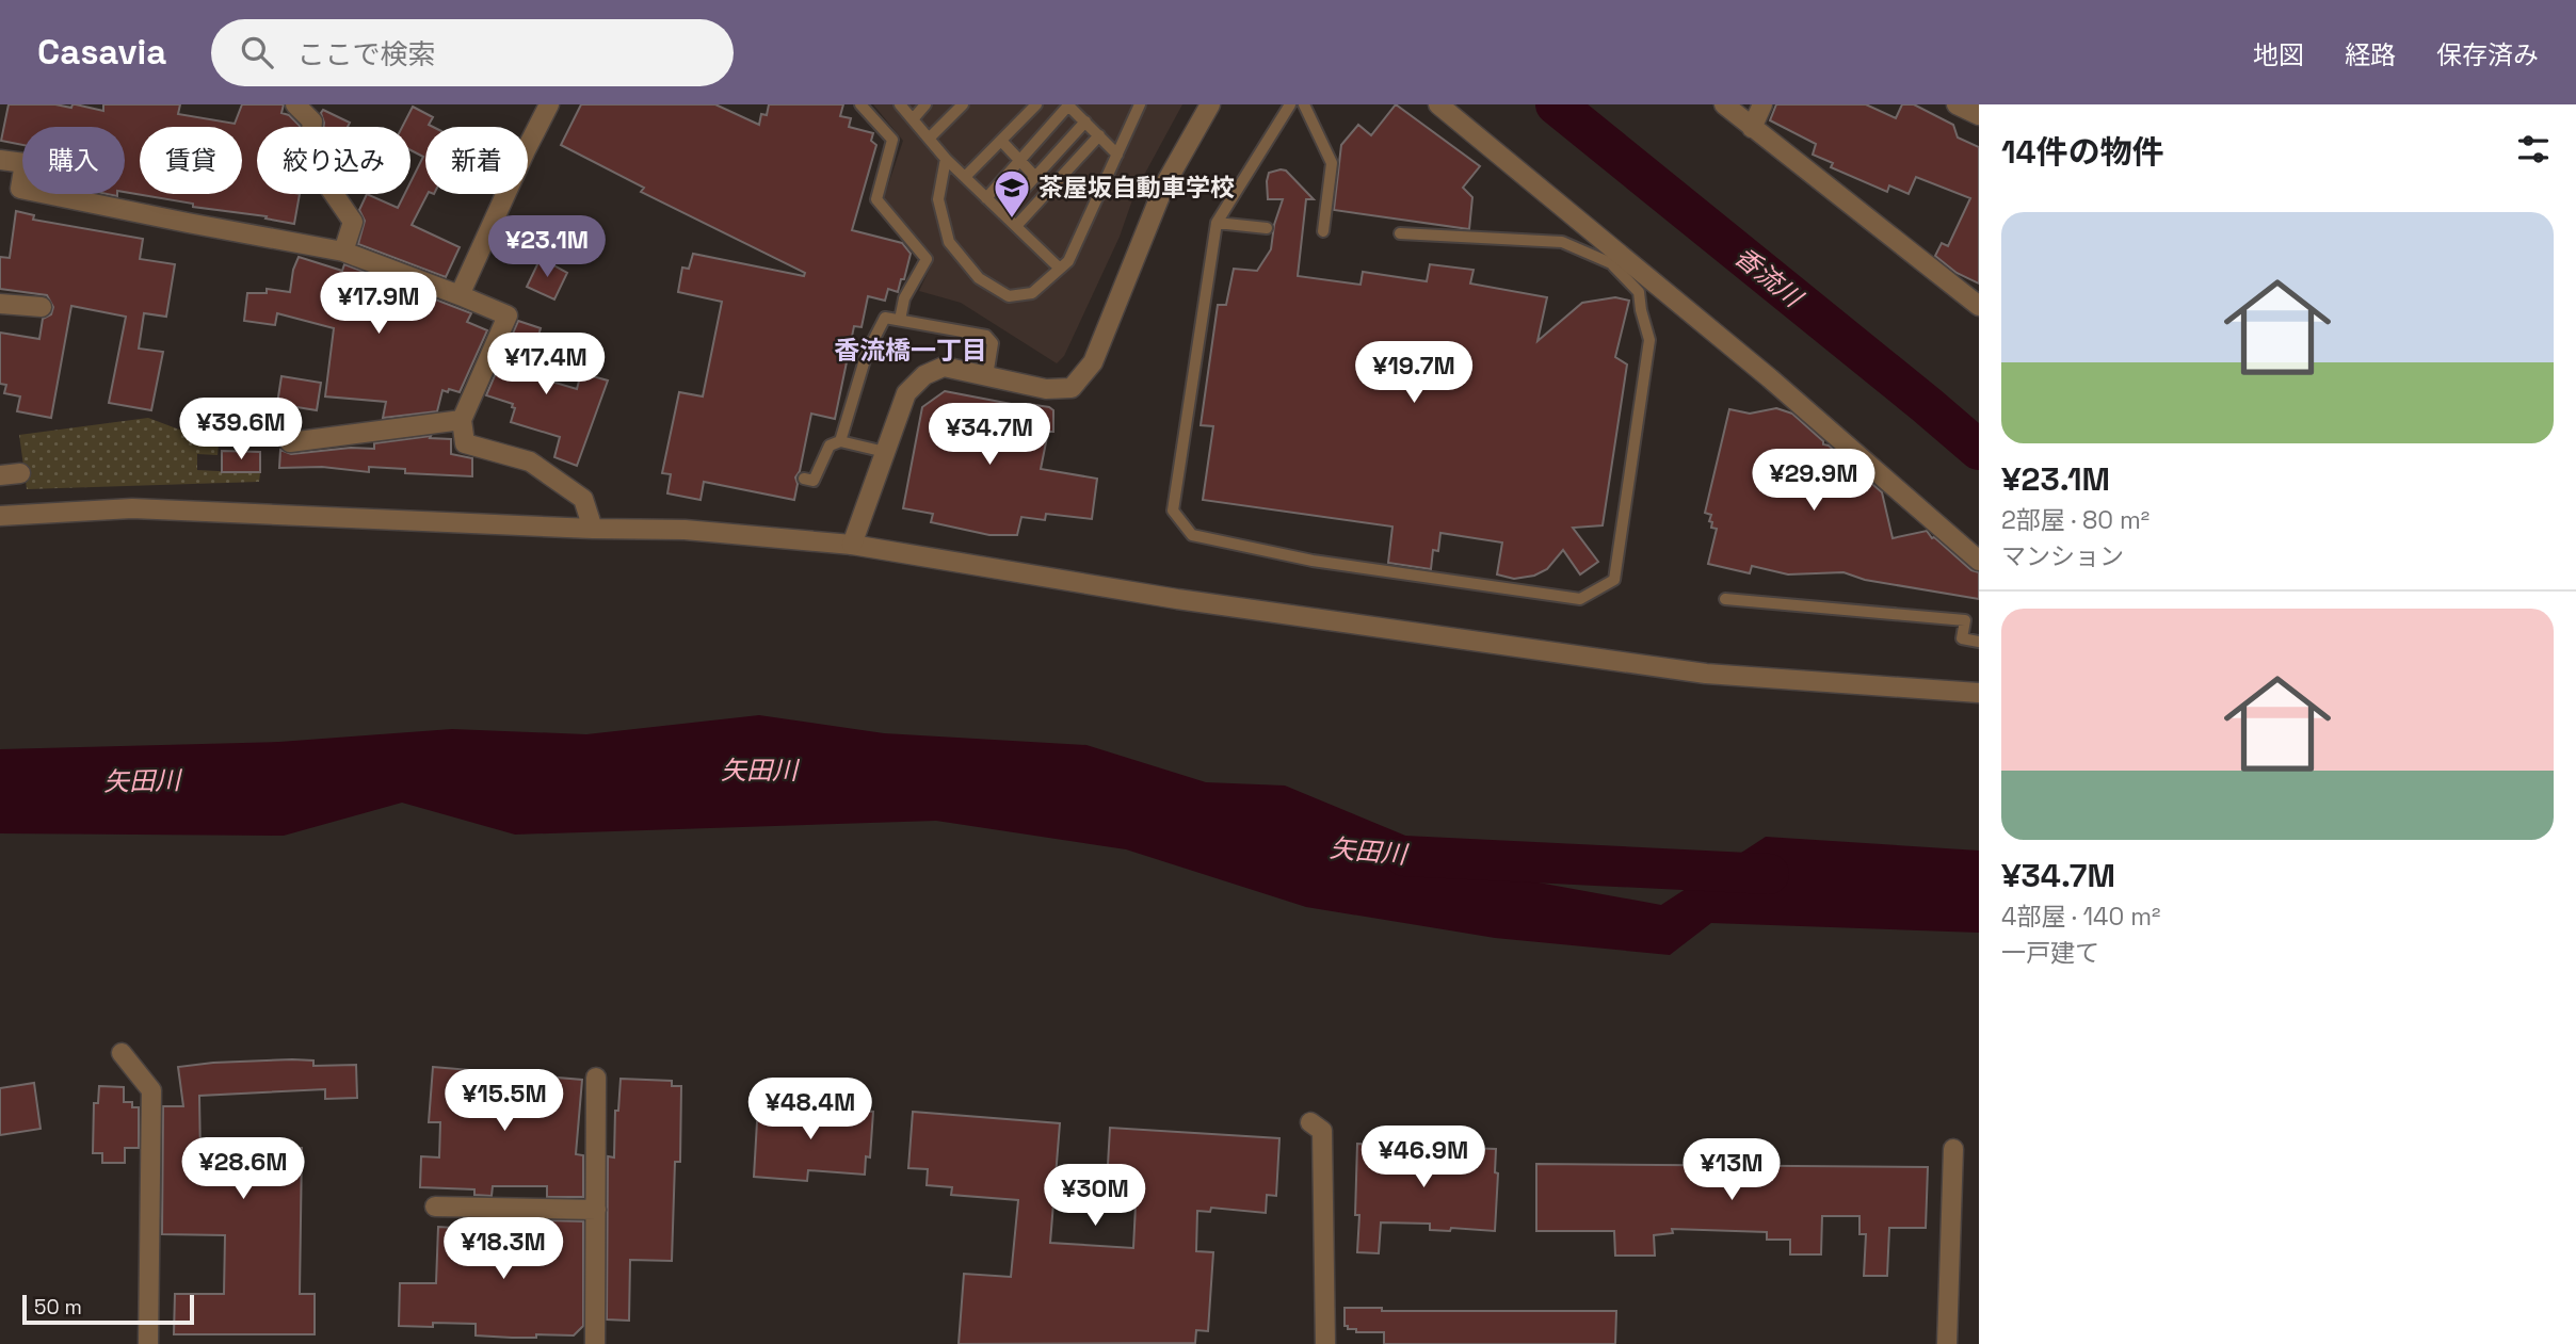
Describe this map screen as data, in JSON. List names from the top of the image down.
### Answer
{
  "districts": ["香流橋一丁目"],
  "water": ["香流川", "矢田川"],
  "places": {
    "school or university": ["茶屋坂自動車学校"]
  },
  "scale_bar": "50 m",
  "page": {
    "header": "Casavia",
    "search": "ここで検索",
    "nav": ["地図", "経路", "保存済み"],
    "heading": "14件の物件",
    "chip": [
      "購入",
      "賃貸",
      "絞り込み",
      "新着"
    ],
    "list": [
      {
        "name": "¥23.1M",
        "note": "2部屋 · 80 m² · マンション"
      },
      {
        "name": "¥34.7M",
        "note": "4部屋 · 140 m² · 一戸建て"
      }
    ],
    "price": [
      "¥23.1M",
      "¥17.9M",
      "¥17.4M",
      "¥19.7M",
      "¥39.6M",
      "¥34.7M",
      "¥29.9M",
      "¥15.5M",
      "¥48.4M",
      "¥46.9M",
      "¥28.6M",
      "¥13M",
      "¥30M",
      "¥18.3M"
    ],
    "scale": "50 m"
  }
}
